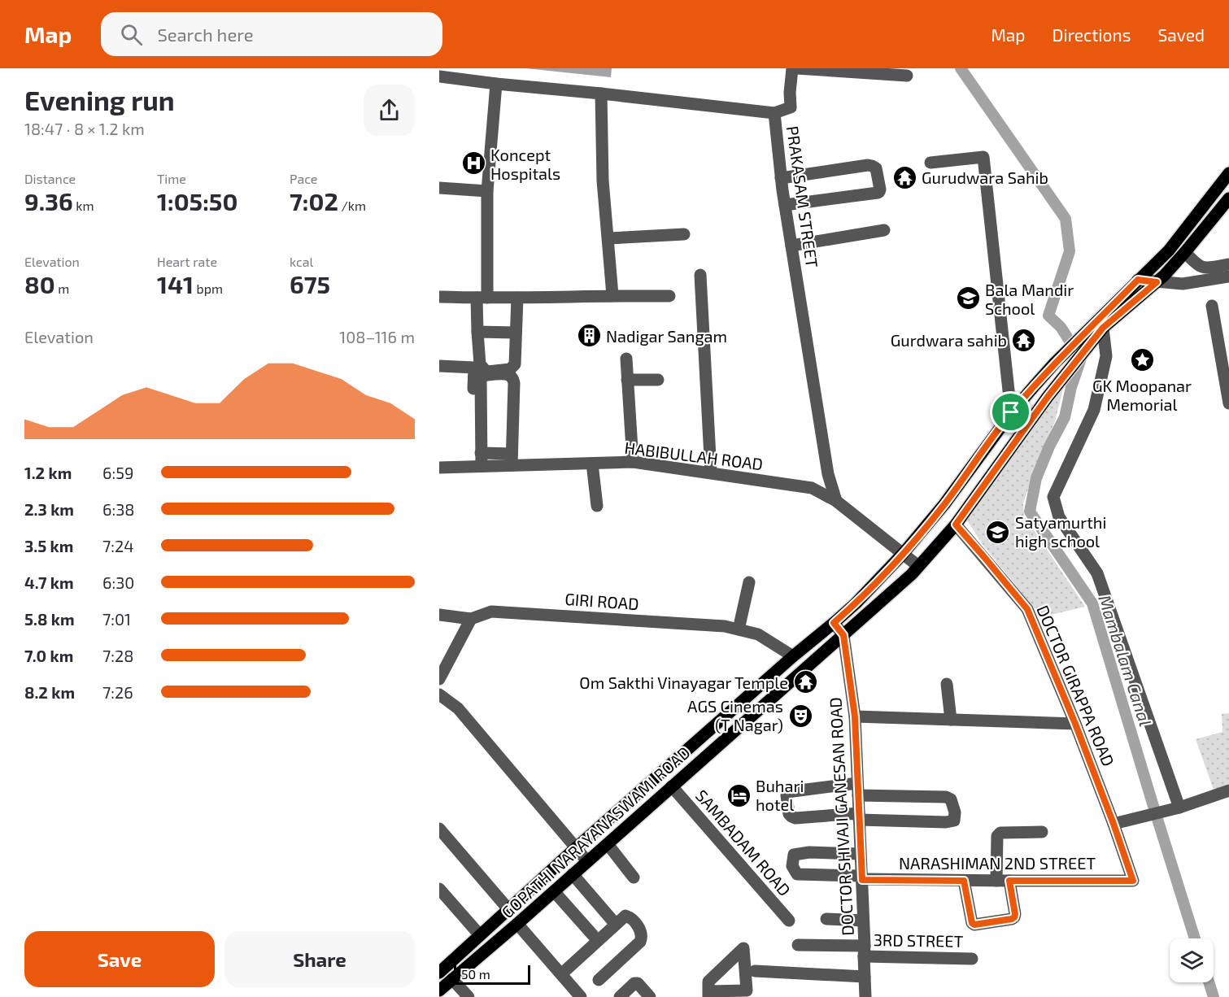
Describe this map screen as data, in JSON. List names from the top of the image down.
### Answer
{
  "streets": {
    "main road": ["GOPATHI NARAYANASWAMI ROAD"],
    "street": [
      "PRAKASAM STREET",
      "HABIBULLAH ROAD",
      "GIRI ROAD",
      "DOCTOR GIRAPPA ROAD",
      "DOCTOR SHIVAJI GANESAN ROAD",
      "SAMBADAM ROAD",
      "NARASHIMAN 2ND STREET",
      "3RD STREET"
    ]
  },
  "crossings": [
    ["PRAKASAM STREET", "HABIBULLAH ROAD"],
    ["HABIBULLAH ROAD", "GOPATHI NARAYANASWAMI ROAD"],
    ["GIRI ROAD", "GOPATHI NARAYANASWAMI ROAD"],
    ["DOCTOR GIRAPPA ROAD", "GOPATHI NARAYANASWAMI ROAD"],
    ["DOCTOR GIRAPPA ROAD", "NARASHIMAN 2ND STREET"],
    ["DOCTOR SHIVAJI GANESAN ROAD", "GOPATHI NARAYANASWAMI ROAD"],
    ["DOCTOR SHIVAJI GANESAN ROAD", "NARASHIMAN 2ND STREET"],
    ["DOCTOR SHIVAJI GANESAN ROAD", "3RD STREET"],
    ["GOPATHI NARAYANASWAMI ROAD", "SAMBADAM ROAD"]
  ],
  "water": ["Mambalam Canal"],
  "places": {
    "hospital": ["Koncept Hospitals"],
    "temple": ["Gurudwara Sahib", "Gurdwara sahib", "Om Sakthi Vinayagar Temple"],
    "school or university": ["Bala Mandir School", "Satyamurthi high school"],
    "building": ["Nadigar Sangam"],
    "place": ["GK Moopanar Memorial"],
    "theatre": ["AGS Cinemas (T Nagar)"],
    "hotel": ["Buhari hotel"]
  },
  "scale_bar": "50 m",
  "page": {
    "header": "Map",
    "search": "Search here",
    "nav": ["Map", "Directions", "Saved"],
    "heading": ["Evening run", "18:47 · 8 × 1.2 km"],
    "stats": [
      ["Distance", "9.36 km"],
      ["Time", "1:05:50"],
      ["Pace", "7:02 /km"],
      ["Elevation", "80 m"],
      ["Heart rate", "141 bpm"],
      ["kcal", "675"]
    ],
    "chart": ["Elevation", "108–116 m"],
    "list": [
      {
        "name": "1.2 km",
        "note": "6:59"
      },
      {
        "name": "2.3 km",
        "note": "6:38"
      },
      {
        "name": "3.5 km",
        "note": "7:24"
      },
      {
        "name": "4.7 km",
        "note": "6:30"
      },
      {
        "name": "5.8 km",
        "note": "7:01"
      },
      {
        "name": "7.0 km",
        "note": "7:28"
      },
      {
        "name": "8.2 km",
        "note": "7:26"
      }
    ],
    "buttons": ["Save", "Share"],
    "scale": "50 m"
  }
}
